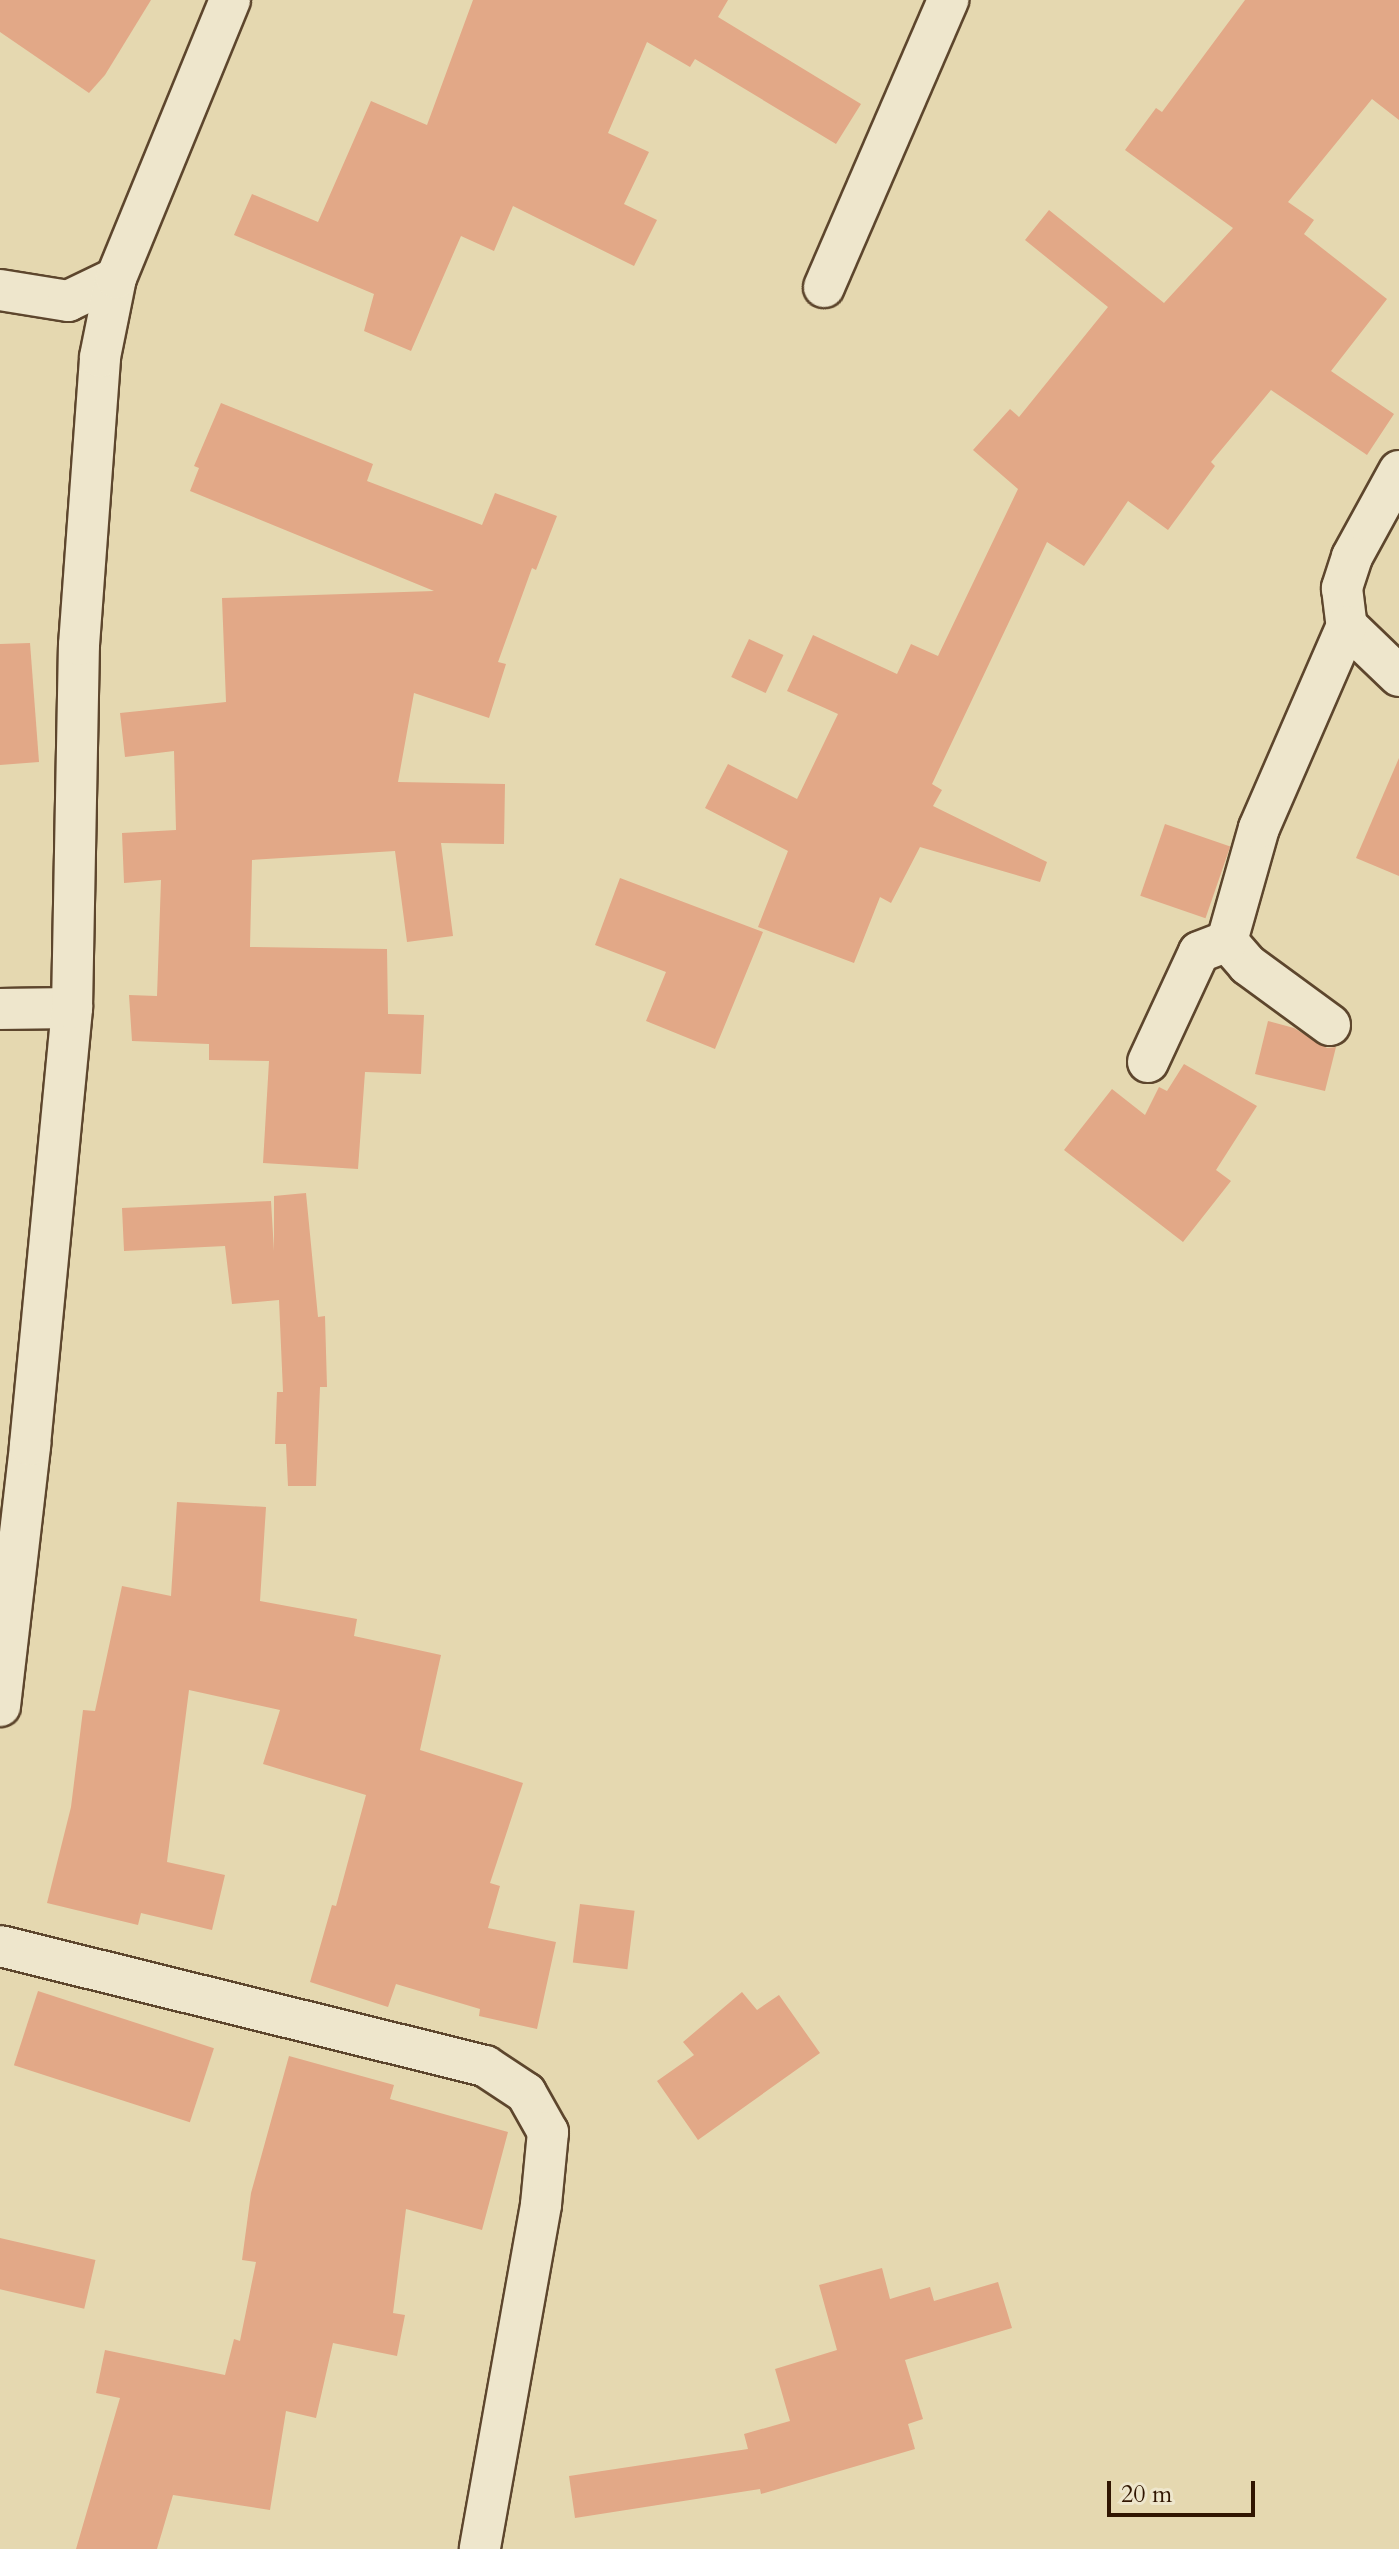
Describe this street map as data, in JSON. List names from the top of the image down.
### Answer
{
  "scale_bar": "20 m"
}
